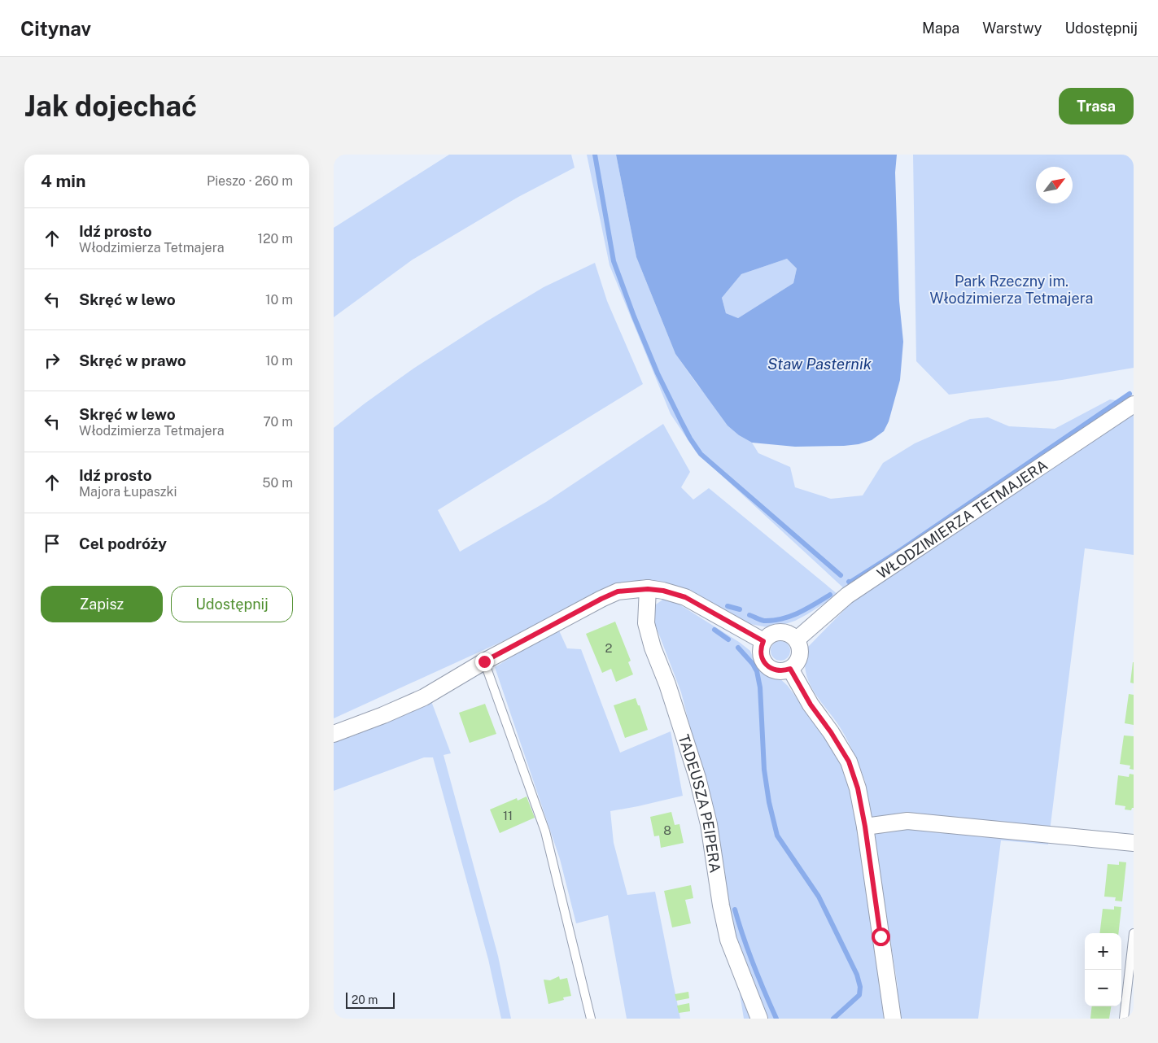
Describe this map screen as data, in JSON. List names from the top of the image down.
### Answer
{
  "streets": {
    "street": ["WŁODZIMIERZA TETMAJERA", "TADEUSZA PEIPERA"]
  },
  "water": ["Staw Pasternik"],
  "parks": ["Park Rzeczny im. Włodzimierza Tetmajera"],
  "house_numbers": ["2", "11", "8"],
  "scale_bar": "20 m",
  "north": "top right",
  "page": {
    "header": "Citynav",
    "nav": ["Mapa", "Warstwy", "Udostępnij"],
    "buttons": [
      "Trasa",
      ["Zapisz", "Udostępnij"]
    ],
    "title": "Jak dojechać",
    "heading": ["4 min", "Pieszo · 260 m"],
    "list": [
      ["Idź prosto", "Włodzimierza Tetmajera", "120 m"],
      ["Skręć w lewo", "10 m"],
      ["Skręć w prawo", "10 m"],
      ["Skręć w lewo", "Włodzimierza Tetmajera", "70 m"],
      ["Idź prosto", "Majora Łupaszki", "50 m"],
      "Cel podróży"
    ],
    "map_buttons": ["+", "−"],
    "scale": "20 m"
  }
}
